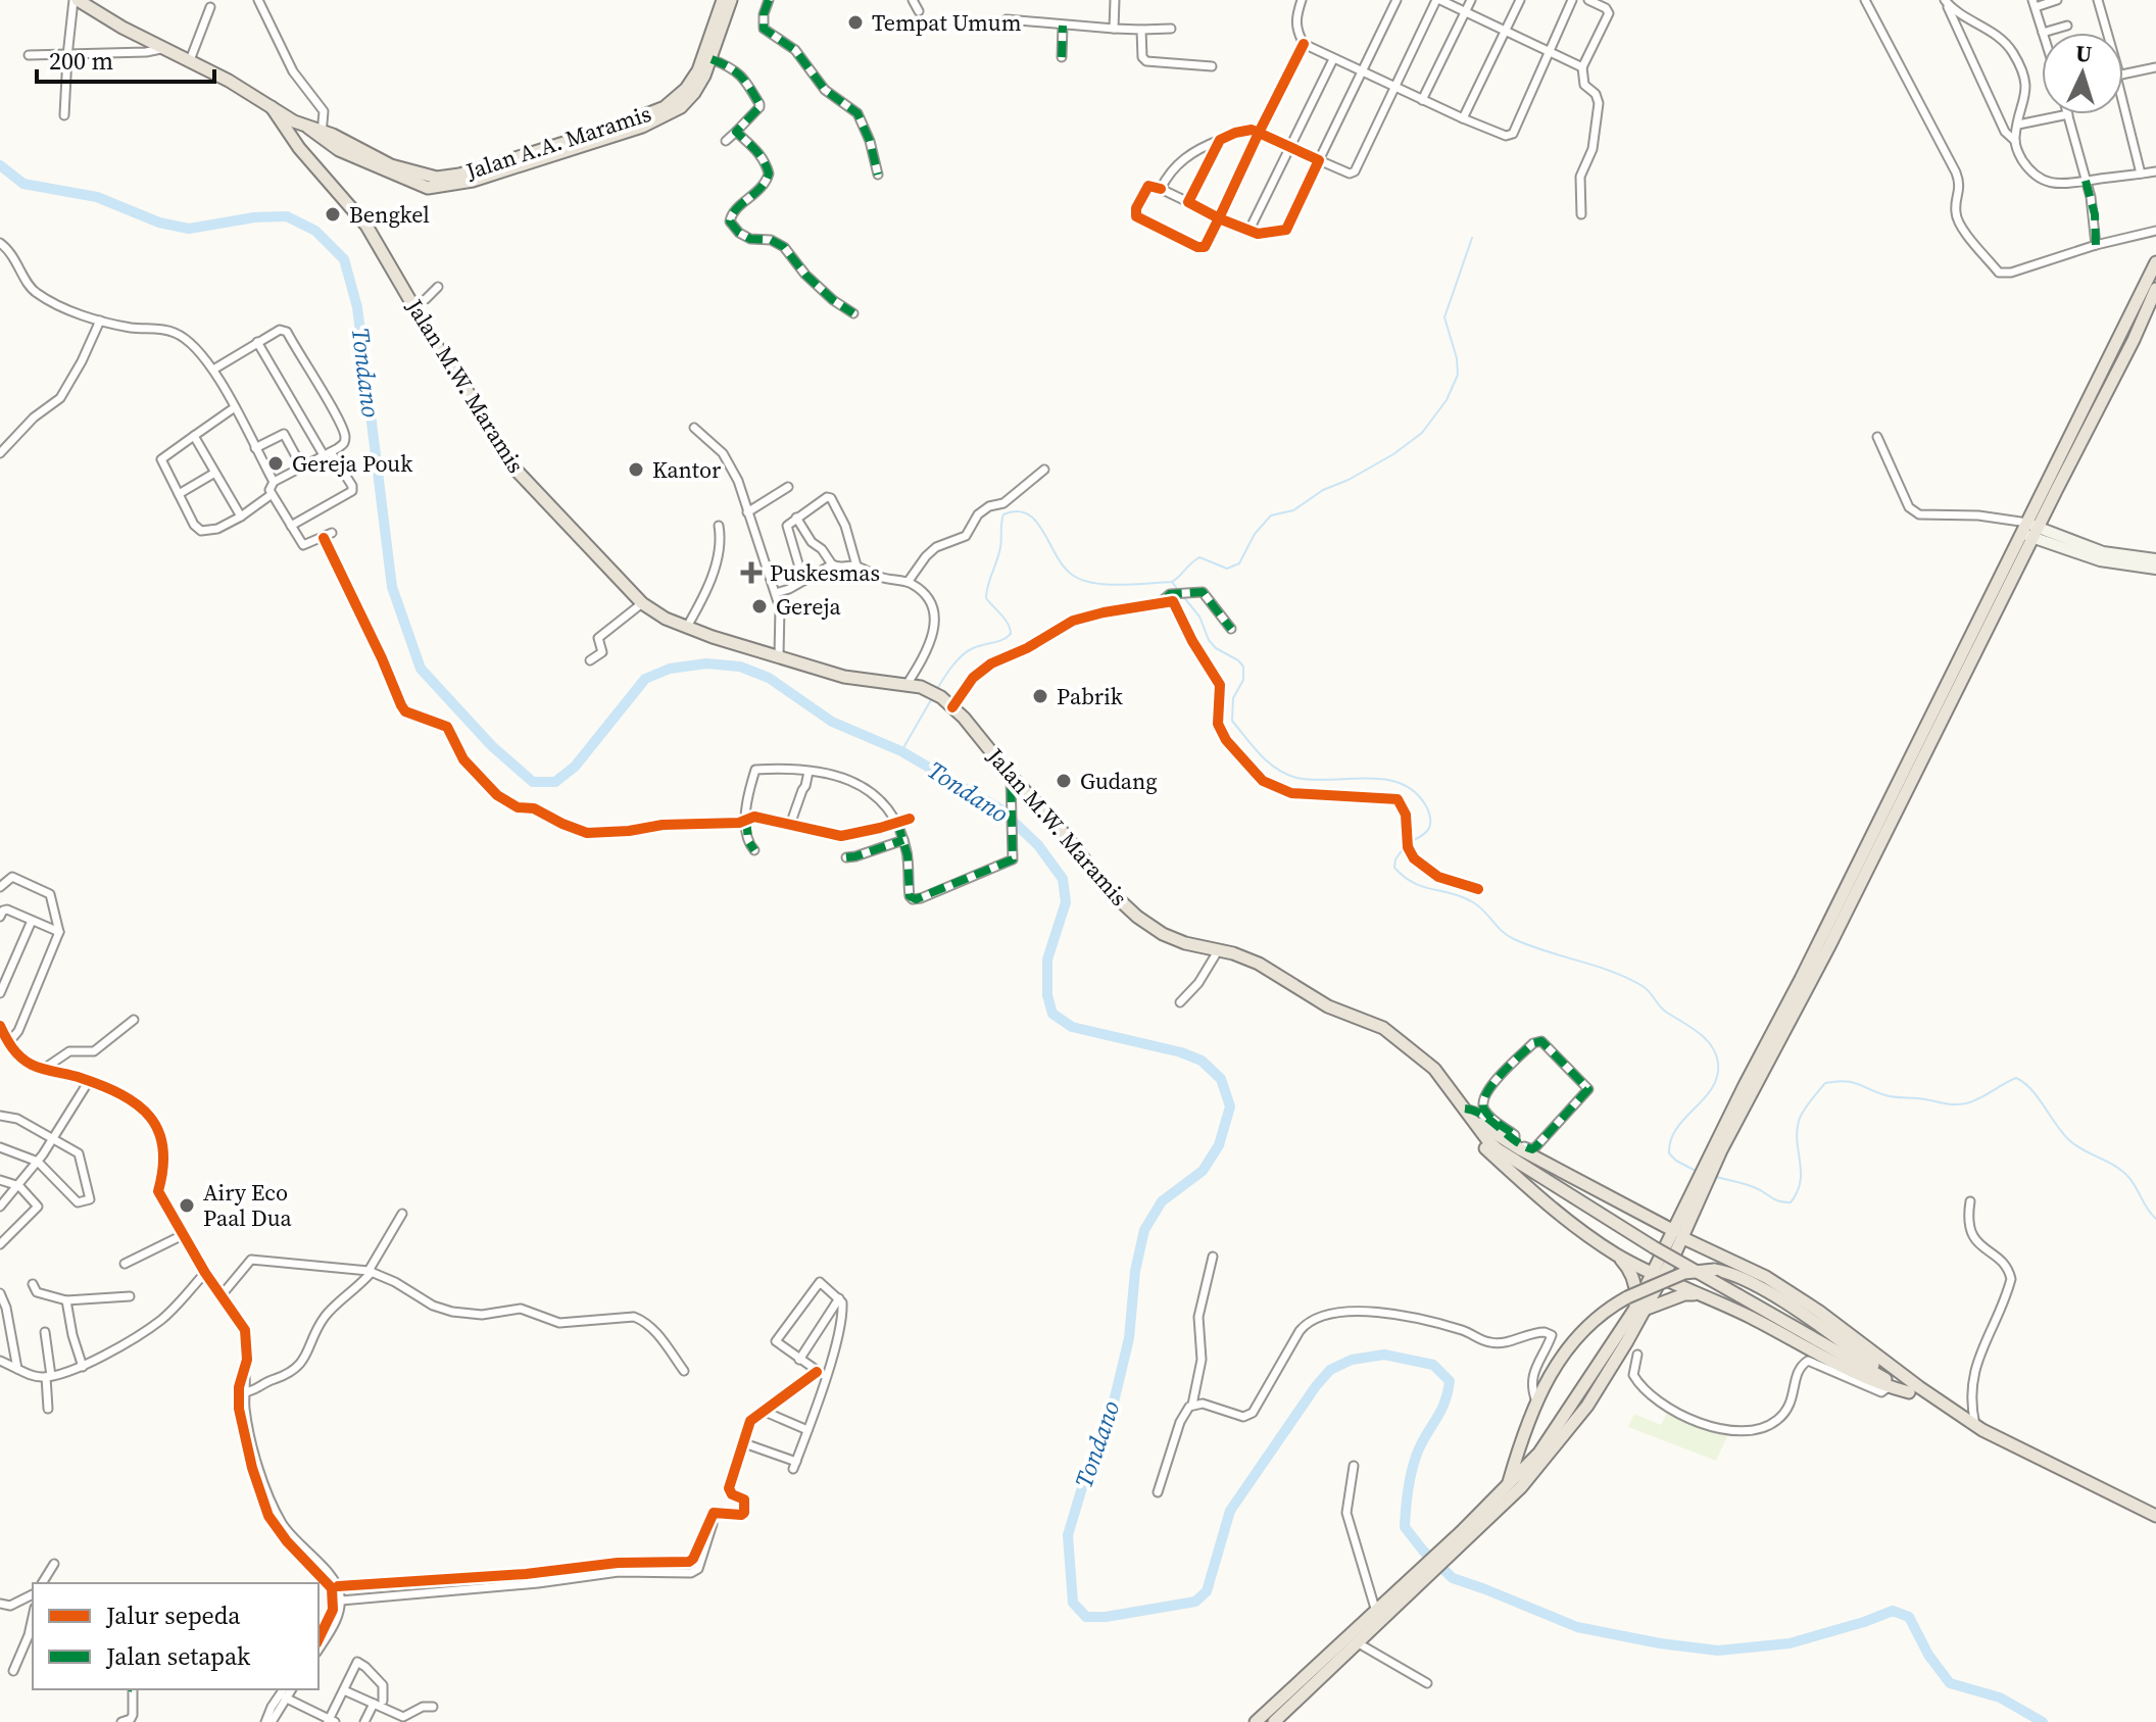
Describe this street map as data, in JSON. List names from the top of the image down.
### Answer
{
  "streets": {
    "highway": ["Jalan A.A. Maramis", "Jalan M.W. Maramis"]
  },
  "water": ["Tondano"],
  "places": {
    "other": [
      "Tempat Umum",
      "Bengkel",
      "Gereja Pouk",
      "Kantor",
      "Gereja",
      "Pabrik",
      "Gudang",
      "Airy Eco Paal Dua"
    ],
    "health": ["Puskesmas"]
  },
  "legend": ["Jalur sepeda", "Jalan setapak"],
  "scale_bar": "200 m",
  "north": "top"
}
